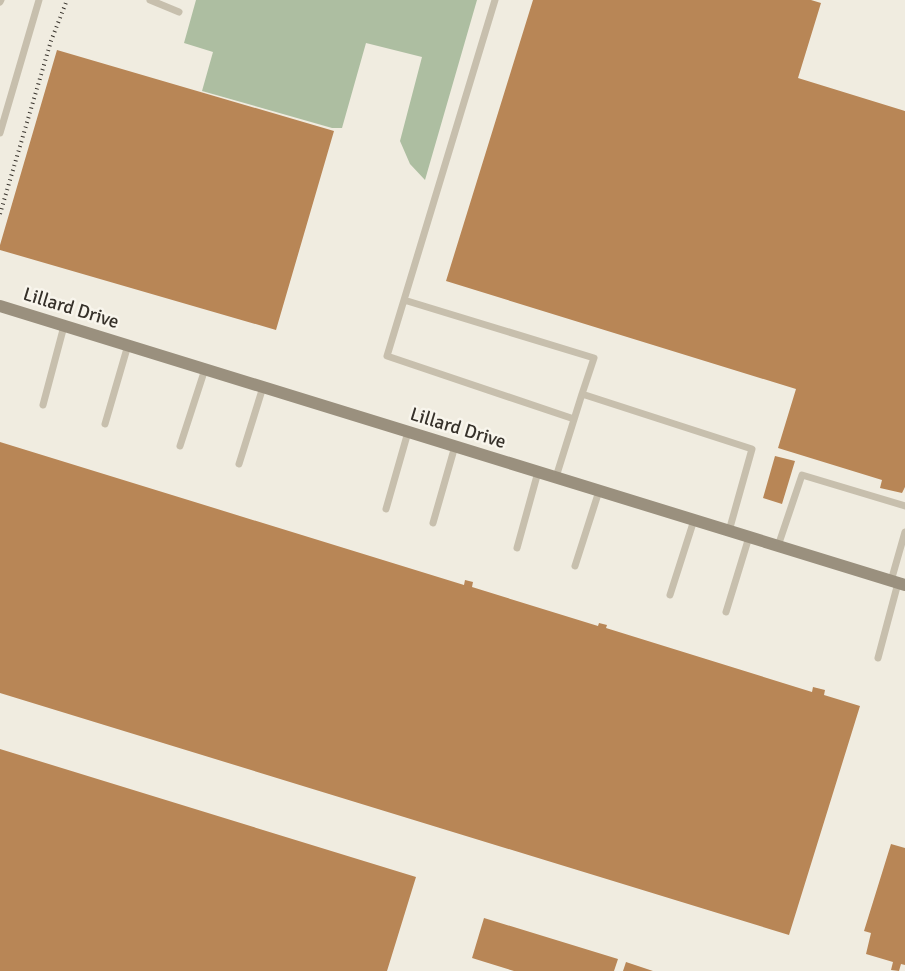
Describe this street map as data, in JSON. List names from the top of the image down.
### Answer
{
  "streets": {
    "street": ["Lillard Drive"]
  }
}
